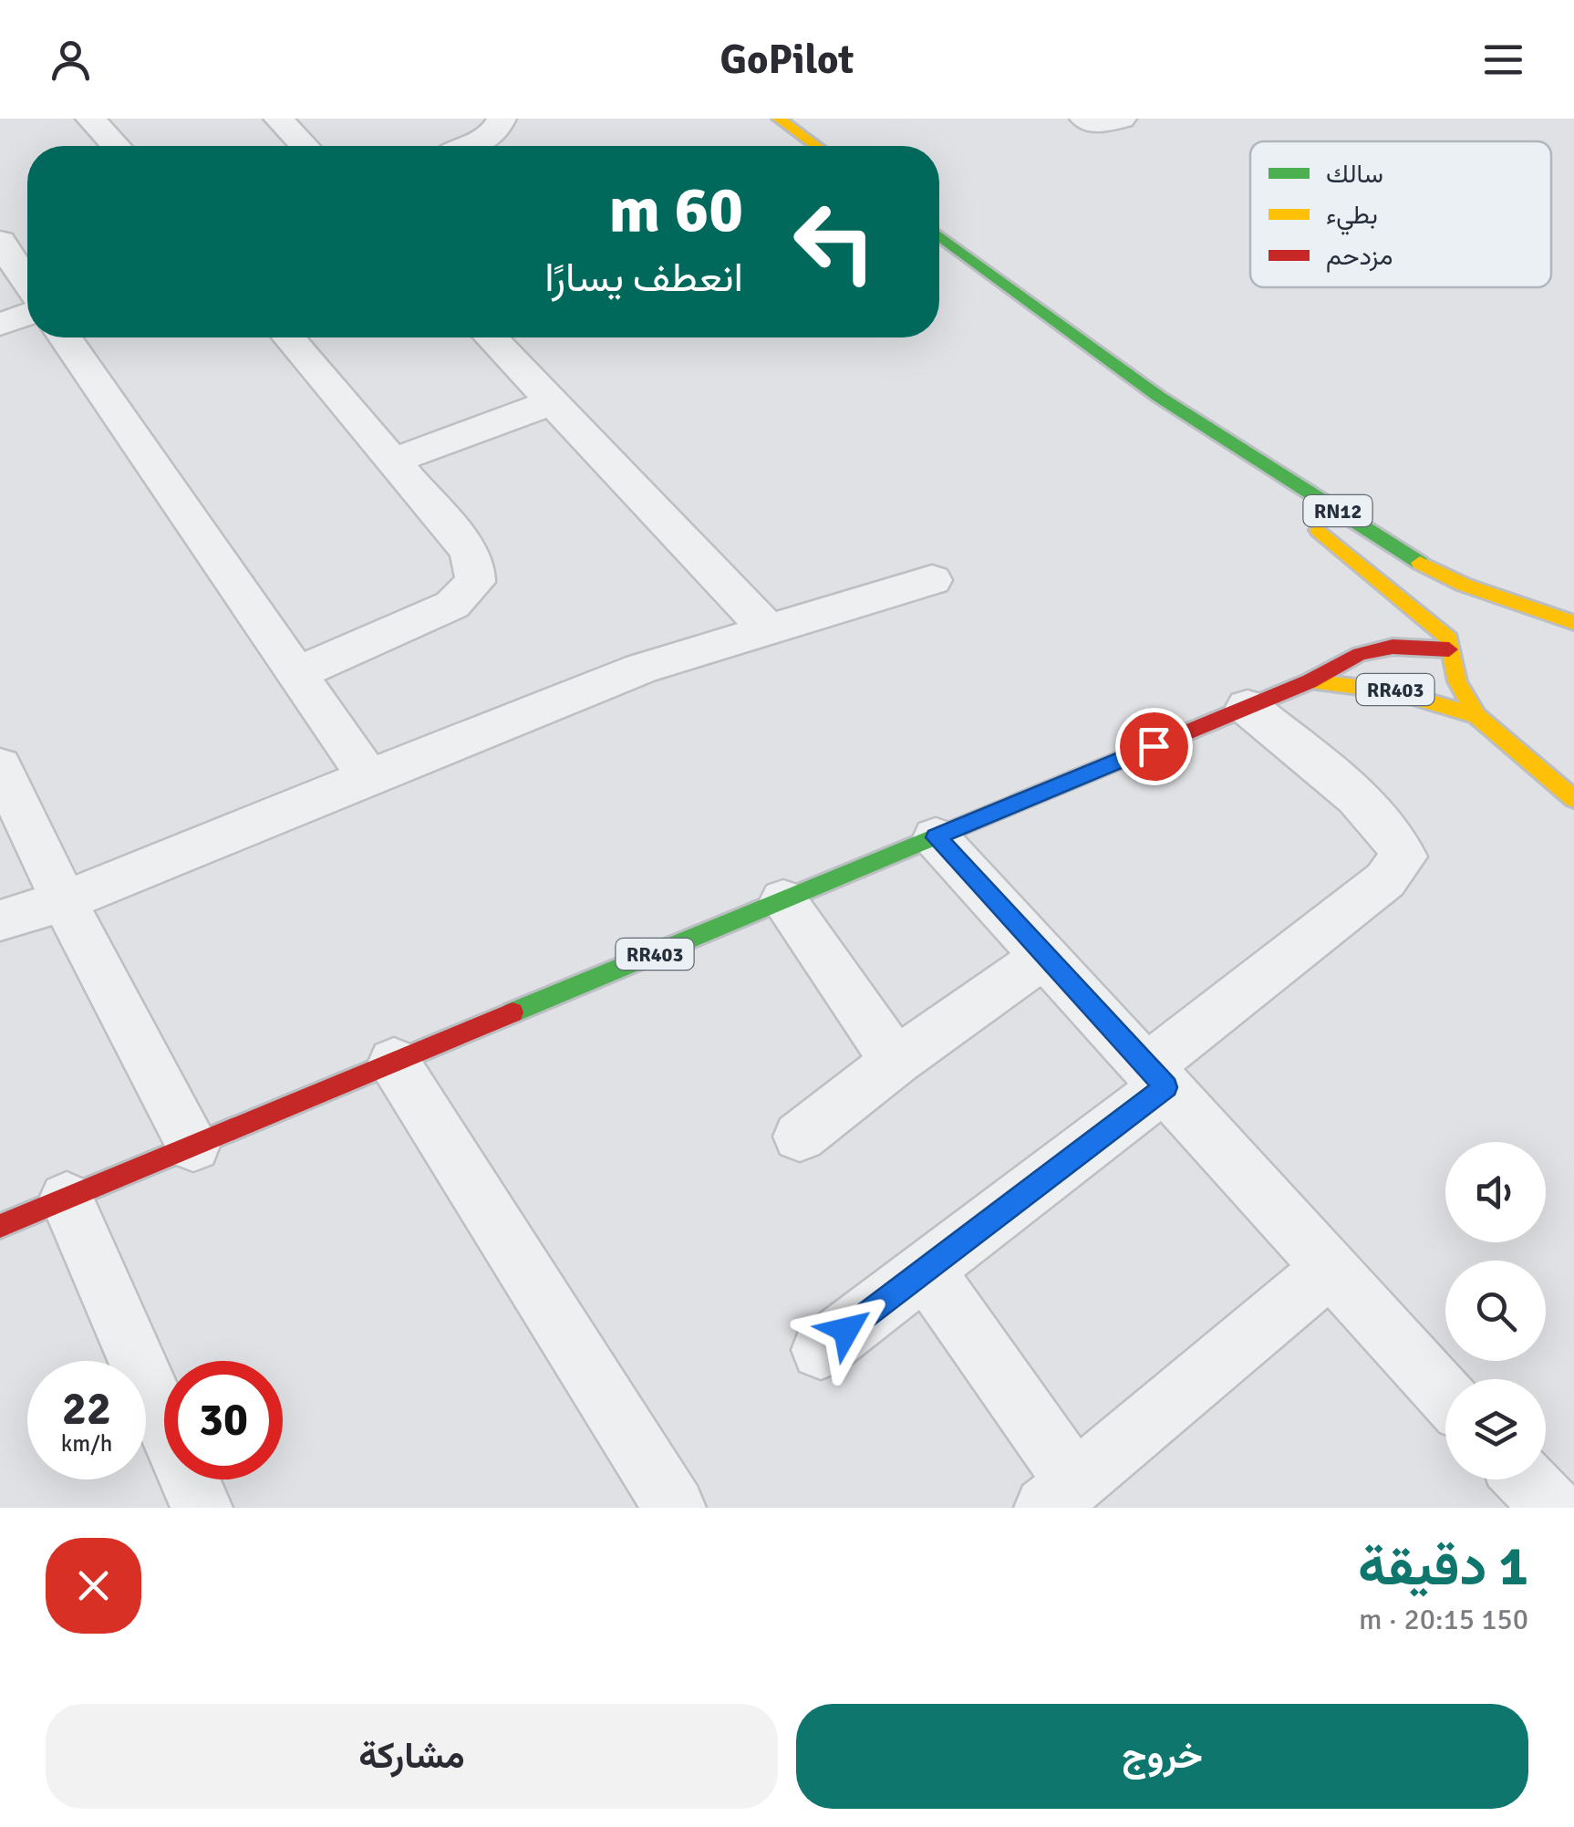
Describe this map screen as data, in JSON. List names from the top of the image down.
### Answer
{
  "streets": {
    "main road": ["RN12", "RR403"]
  },
  "crossings": [
    ["RN12", "RR403"]
  ],
  "legend": ["سالك", "بطيء", "مزدحم"],
  "page": {
    "header": "GoPilot",
    "turn": ["60 m", "انعطف يسارًا"],
    "speed": "22 km/h",
    "limit": "30",
    "heading": ["1 دقيقة", "150 m · 20:15"],
    "buttons": ["خروج", "مشاركة"]
  }
}
